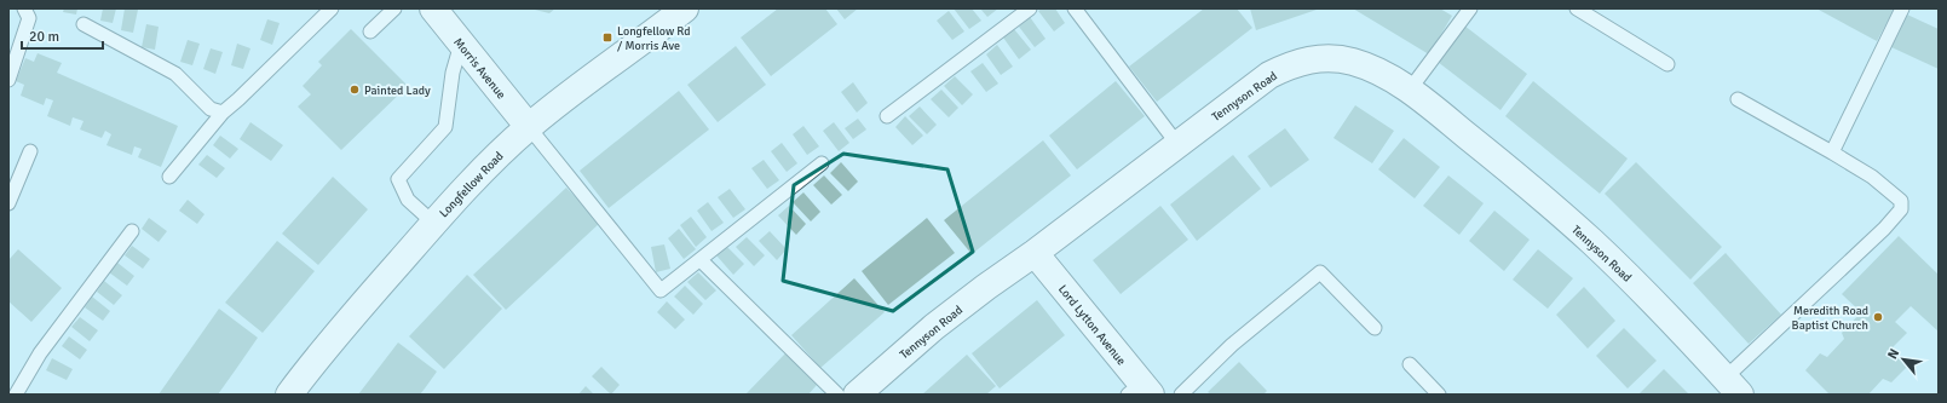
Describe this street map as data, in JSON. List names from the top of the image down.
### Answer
{
  "streets": {
    "street": [
      "Morris Avenue",
      "Tennyson Road",
      "Longfellow Road",
      "Lord Lytton Avenue"
    ]
  },
  "crossings": [
    ["Morris Avenue", "Longfellow Road"],
    ["Tennyson Road", "Lord Lytton Avenue"]
  ],
  "places": {
    "transit": ["Longfellow Rd / Morris Ave"],
    "other": ["Painted Lady", "Meredith Road Baptist Church"]
  },
  "scale_bar": "20 m",
  "north": "top left"
}
